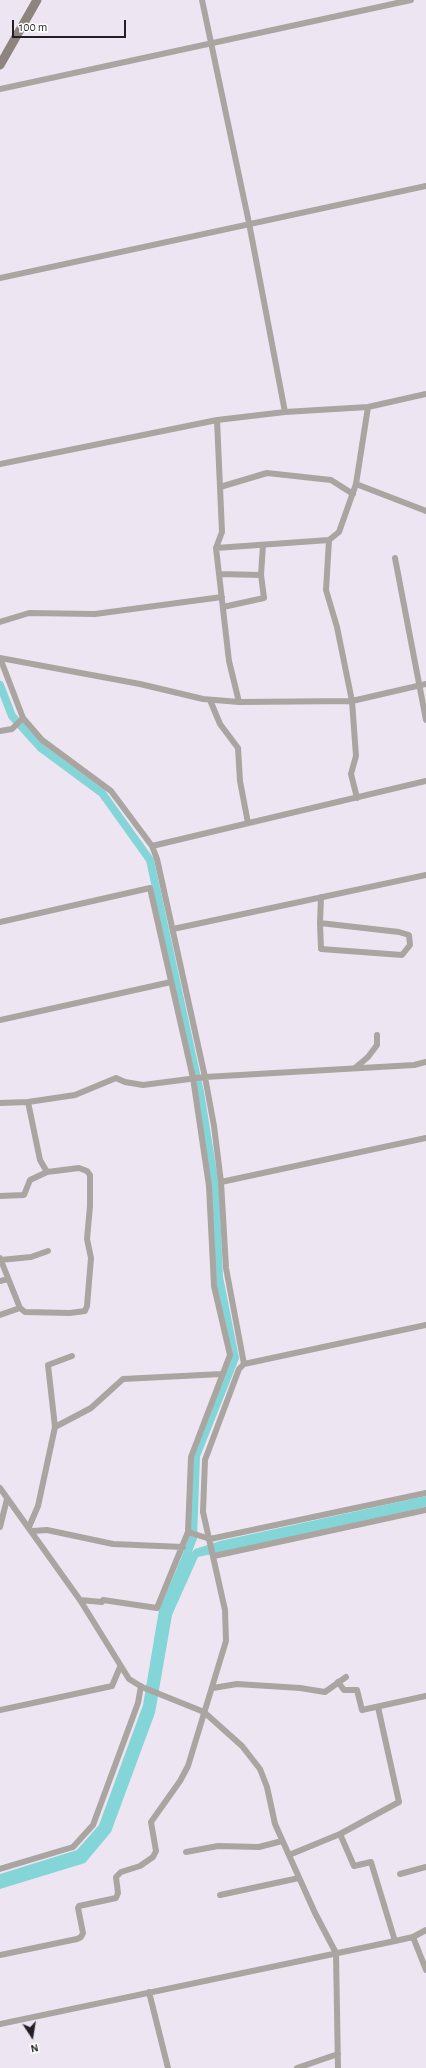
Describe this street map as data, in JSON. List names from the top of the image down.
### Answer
{
  "scale_bar": "100 m",
  "north": "bottom"
}
